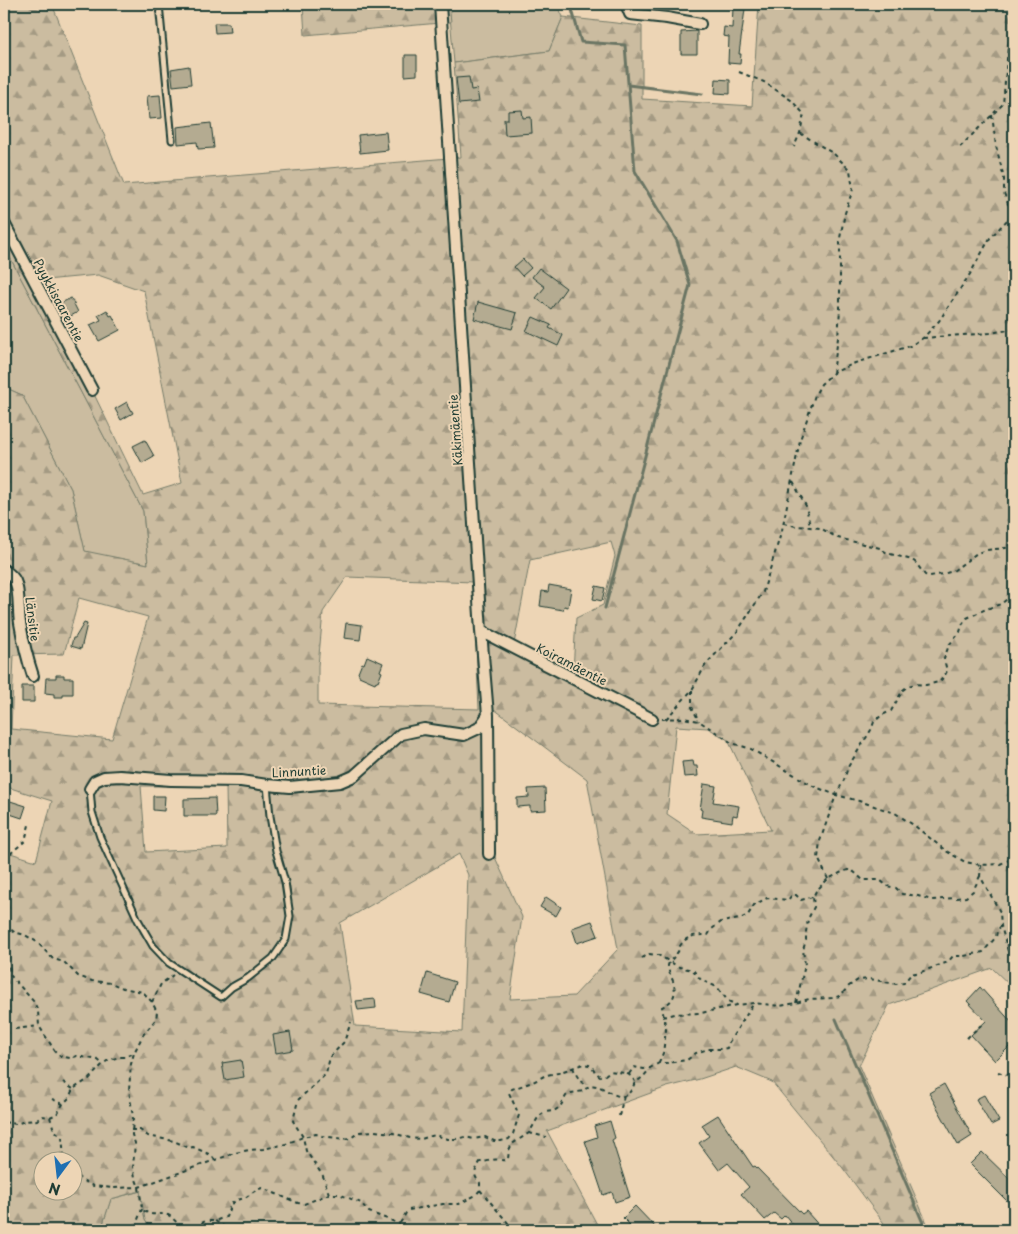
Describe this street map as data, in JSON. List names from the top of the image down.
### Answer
{
  "streets": {
    "street": [
      "Pyykkisaarentie",
      "Käkimäentie",
      "Länsitie",
      "Koiramäentie",
      "Linnuntie"
    ]
  },
  "crossings": [
    ["Käkimäentie", "Koiramäentie"],
    ["Käkimäentie", "Linnuntie"]
  ],
  "north": "bottom"
}
